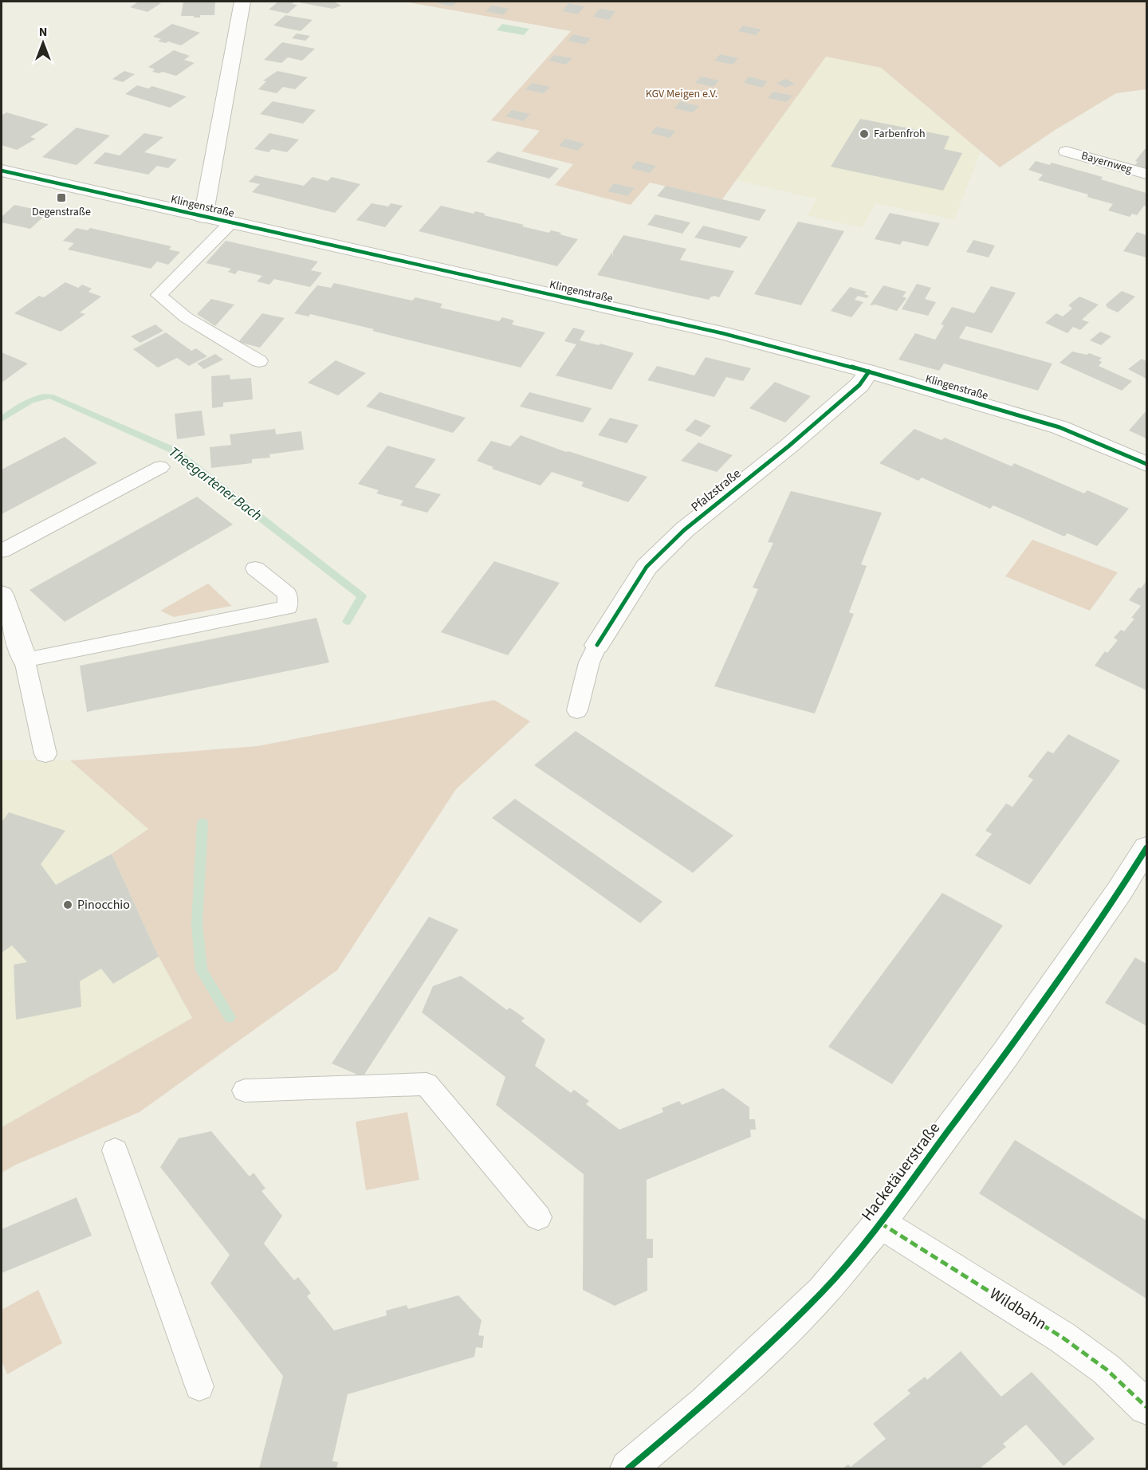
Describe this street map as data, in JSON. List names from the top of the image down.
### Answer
{
  "streets": {
    "street": [
      "Klingenstraße",
      "Pfalzstraße",
      "Hacketäuerstraße",
      "Wildbahn"
    ],
    "lane": ["Bayernweg"]
  },
  "crossings": [
    ["Klingenstraße", "Pfalzstraße"],
    ["Hacketäuerstraße", "Wildbahn"]
  ],
  "water": ["Theegartener Bach"],
  "parks": ["KGV Meigen e.V."],
  "places": {
    "other": ["Farbenfroh", "Pinocchio"],
    "transit": ["Degenstraße"]
  },
  "north": "top"
}
